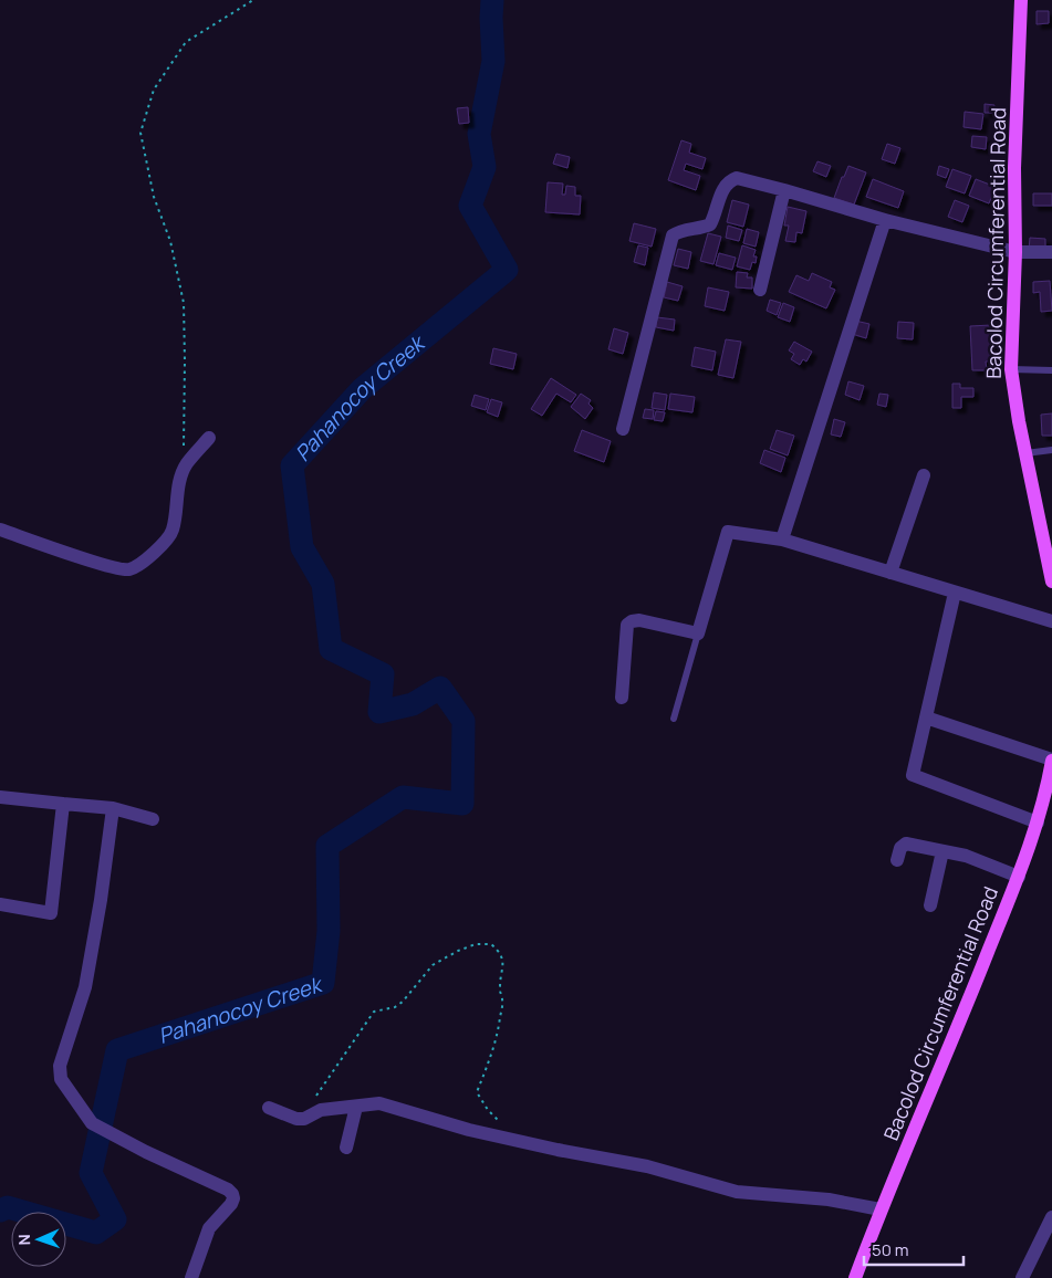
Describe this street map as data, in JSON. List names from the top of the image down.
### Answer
{
  "streets": {
    "main road": ["Bacolod Circumferential Road"]
  },
  "water": ["Pahanocoy Creek"],
  "scale_bar": "50 m",
  "north": "left"
}
